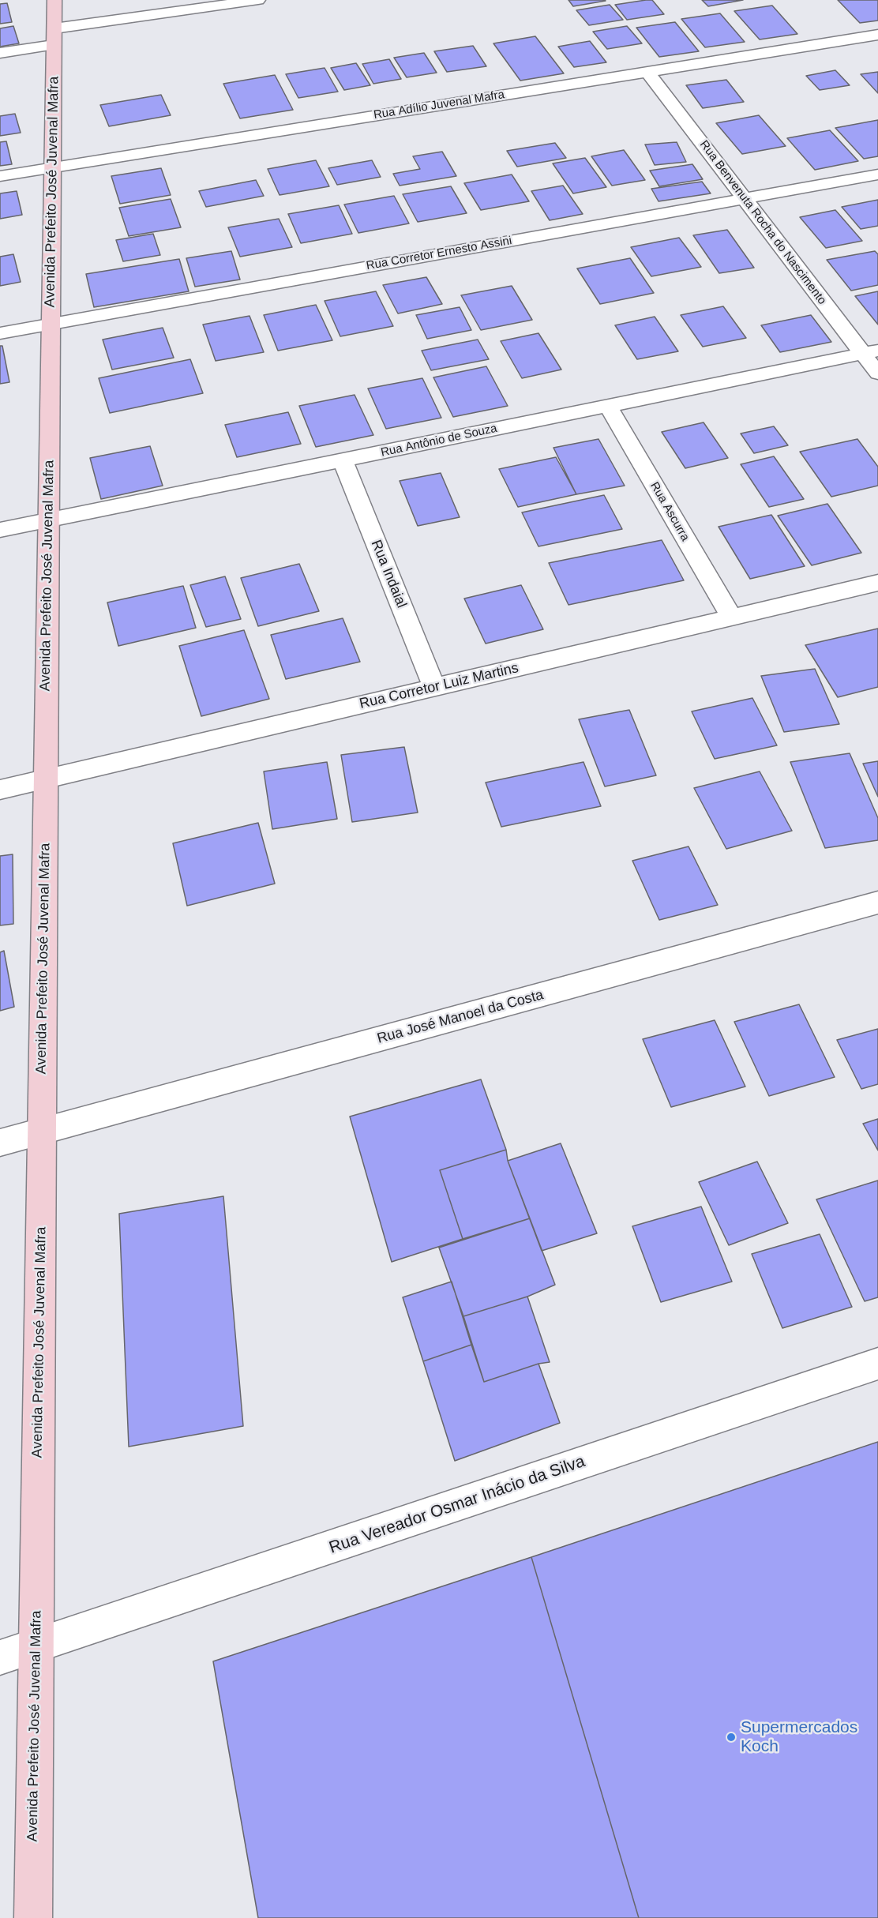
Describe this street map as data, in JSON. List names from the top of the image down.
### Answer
{
  "streets": {
    "main road": ["Avenida Prefeito José Juvenal Mafra"],
    "street": [
      "Rua Adílio Juvenal Mafra",
      "Rua Benvenuta Rocha do Nascimento",
      "Rua Corretor Ernesto Assini",
      "Rua Antônio de Souza",
      "Rua Ascurra",
      "Rua Indaial",
      "Rua Corretor Luiz Martins",
      "Rua José Manoel da Costa",
      "Rua Vereador Osmar Inácio da Silva"
    ]
  },
  "crossings": [
    ["Rua Adílio Juvenal Mafra", "Avenida Prefeito José Juvenal Mafra"],
    ["Rua Adílio Juvenal Mafra", "Rua Benvenuta Rocha do Nascimento"],
    ["Avenida Prefeito José Juvenal Mafra", "Rua Corretor Ernesto Assini"],
    ["Avenida Prefeito José Juvenal Mafra", "Rua Antônio de Souza"],
    ["Avenida Prefeito José Juvenal Mafra", "Rua Corretor Luiz Martins"],
    ["Avenida Prefeito José Juvenal Mafra", "Rua José Manoel da Costa"],
    ["Avenida Prefeito José Juvenal Mafra", "Rua Vereador Osmar Inácio da Silva"],
    ["Rua Benvenuta Rocha do Nascimento", "Rua Corretor Ernesto Assini"],
    ["Rua Benvenuta Rocha do Nascimento", "Rua Antônio de Souza"],
    ["Rua Antônio de Souza", "Rua Ascurra"],
    ["Rua Antônio de Souza", "Rua Indaial"],
    ["Rua Ascurra", "Rua Corretor Luiz Martins"],
    ["Rua Indaial", "Rua Corretor Luiz Martins"]
  ],
  "places": ["Supermercados Koch"]
}
